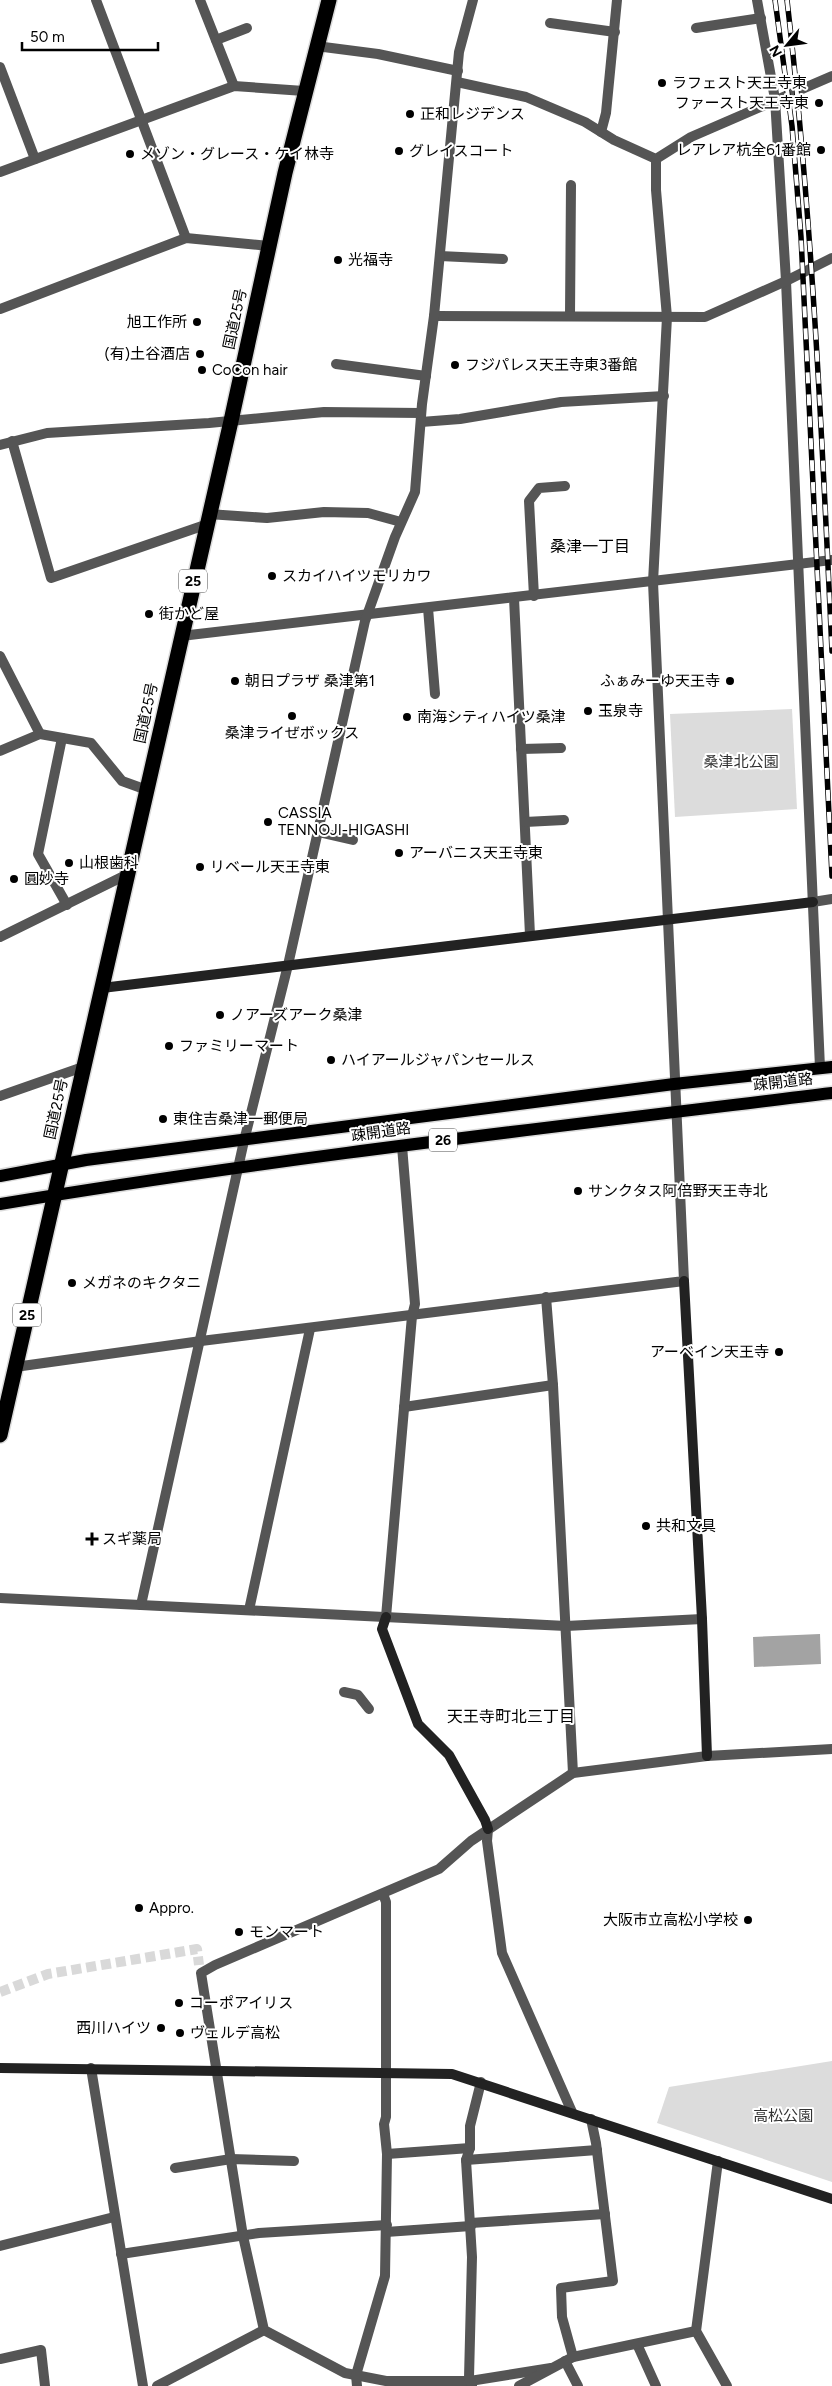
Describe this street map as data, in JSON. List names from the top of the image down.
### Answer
{
  "streets": {
    "highway": ["国道25号", "25"],
    "main road": ["疎開道路", "26"]
  },
  "crossings": [
    ["国道25号", "疎開道路"]
  ],
  "districts": ["桑津一丁目", "天王寺町北三丁目"],
  "parks": ["桑津北公園", "高松公園"],
  "places": {
    "other": [
      "ラフェスト天王寺東",
      "ファースト天王寺東",
      "正和レジデンス",
      "レアレア杭全61番館",
      "グレイスコート",
      "メゾン・グレース・ケイ林寺",
      "光福寺",
      "旭工作所",
      "(有)土谷酒店",
      "フジパレス天王寺東3番館",
      "CoCon hair",
      "スカイハイツモリカワ",
      "街かど屋",
      "朝日プラザ 桑津第1",
      "ふぁみーゆ天王寺",
      "玉泉寺",
      "桑津ライぜボックス",
      "南海シティハイツ桑津",
      "CASSIA TENNOJI-HIGASHI",
      "アーバニス天王寺東",
      "山根歯科",
      "リベール天王寺東",
      "圓妙寺",
      "ノアーズアーク桑津",
      "ファミリーマート",
      "ハイアールジャパンセールス",
      "東住吉桑津一郵便局",
      "サンクタス阿倍野天王寺北",
      "メガネのキクタニ",
      "アーベイン天王寺",
      "共和文具",
      "Appro.",
      "大阪市立高松小学校",
      "モンマート",
      "コーポアイリス",
      "西川ハイツ",
      "ヴェルデ高松"
    ],
    "health": ["スギ薬局"]
  },
  "scale_bar": "50 m",
  "north": "bottom left"
}
